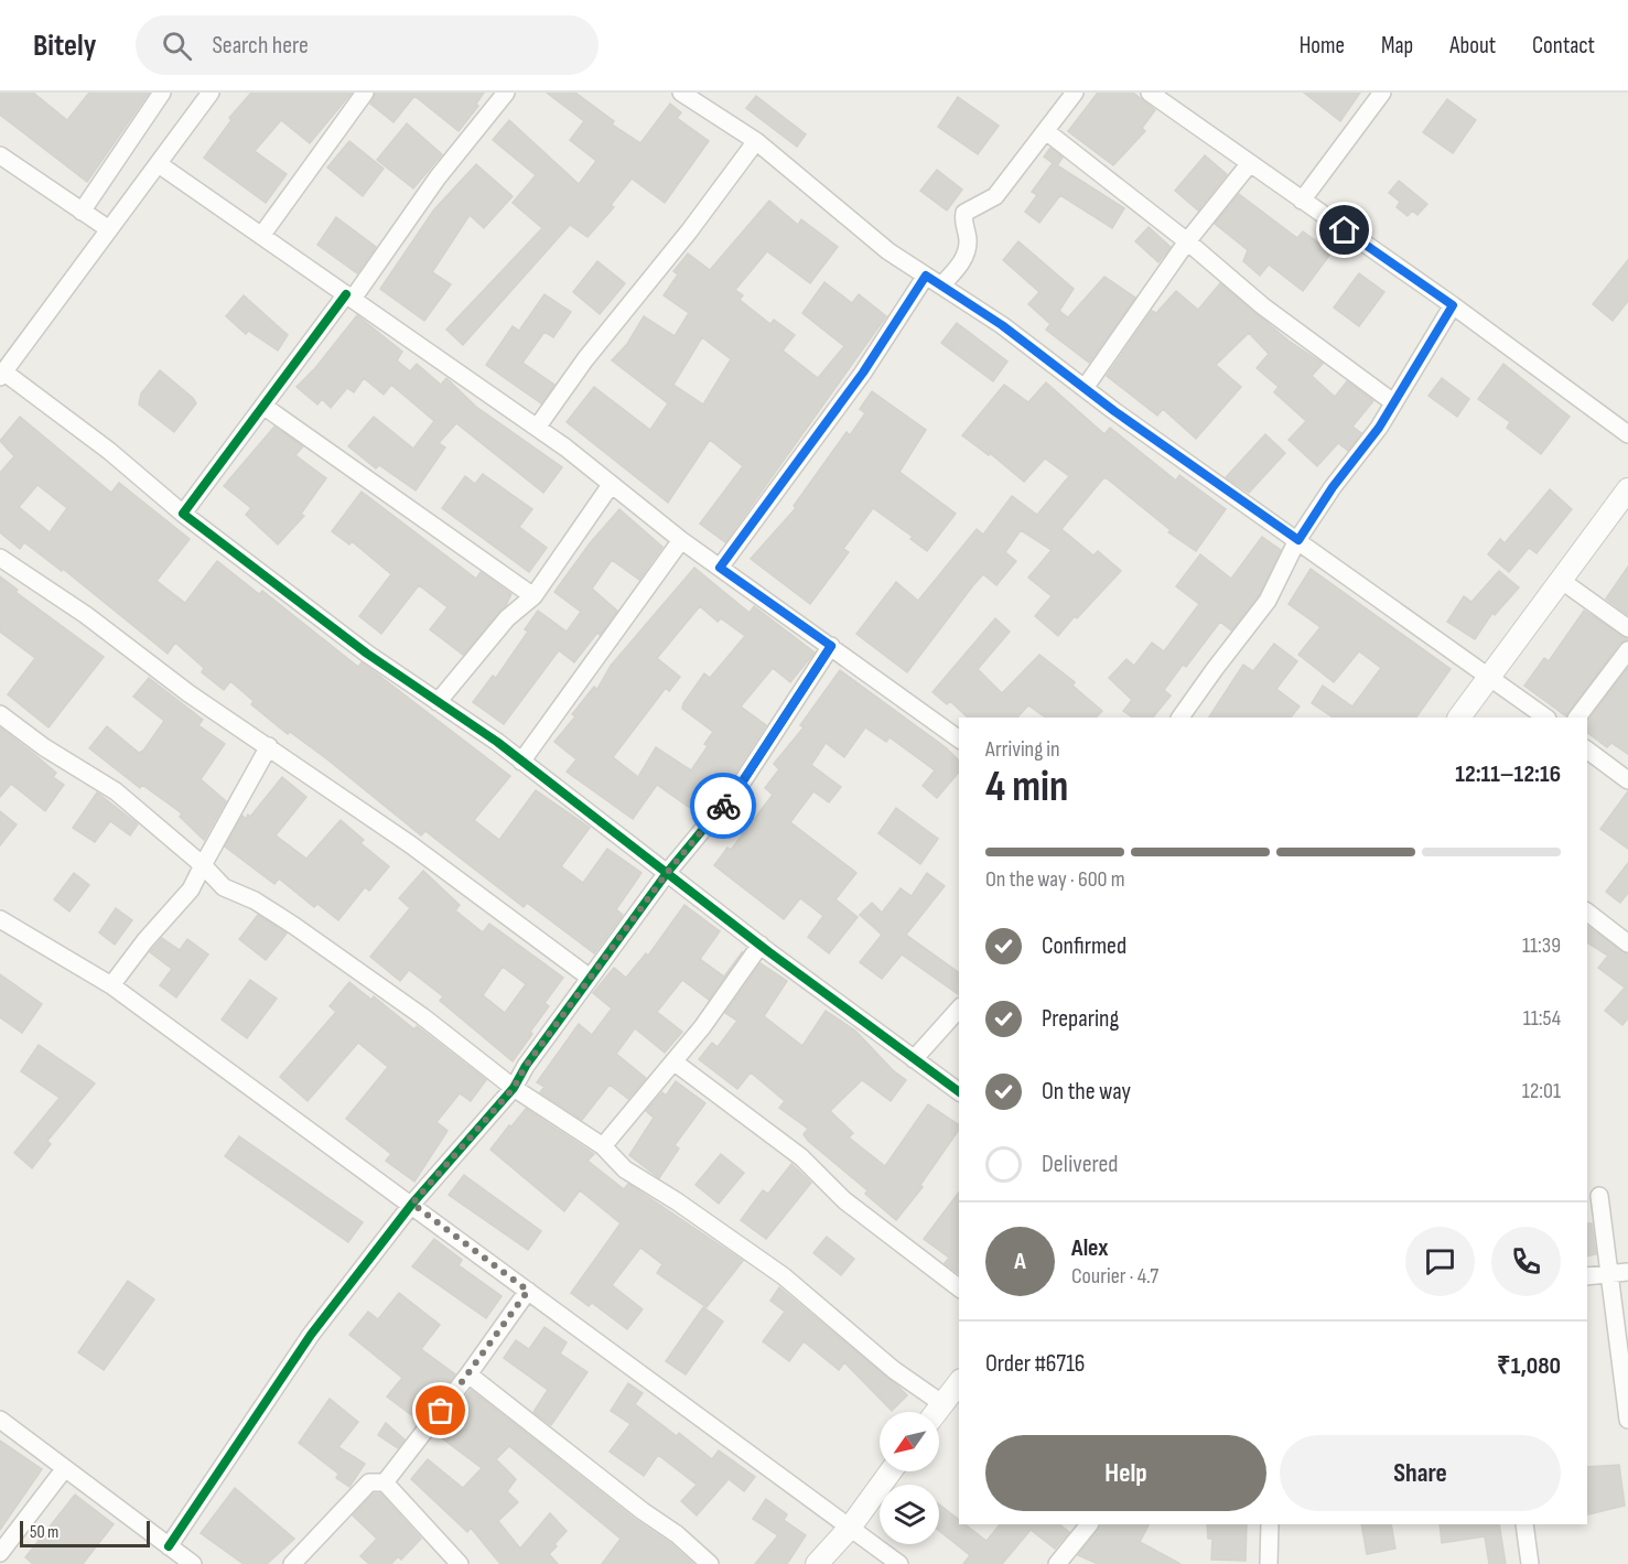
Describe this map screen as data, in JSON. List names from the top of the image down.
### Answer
{
  "scale_bar": "50 m",
  "north": "bottom left",
  "page": {
    "header": "Bitely",
    "search": "Search here",
    "nav": [
      "Home",
      "Map",
      "About",
      "Contact"
    ],
    "heading": ["4 min", "Arriving in", "12:11–12:16"],
    "panel": [
      "Alex",
      "Courier · 4.7",
      "Order #6716",
      "₹1,080"
    ],
    "bar": "On the way · 600 m",
    "list": [
      ["Confirmed", "11:39"],
      ["Preparing", "11:54"],
      ["On the way", "12:01"],
      "Delivered"
    ],
    "round": "A",
    "buttons": ["Help", "Share"],
    "scale": "50 m"
  }
}
